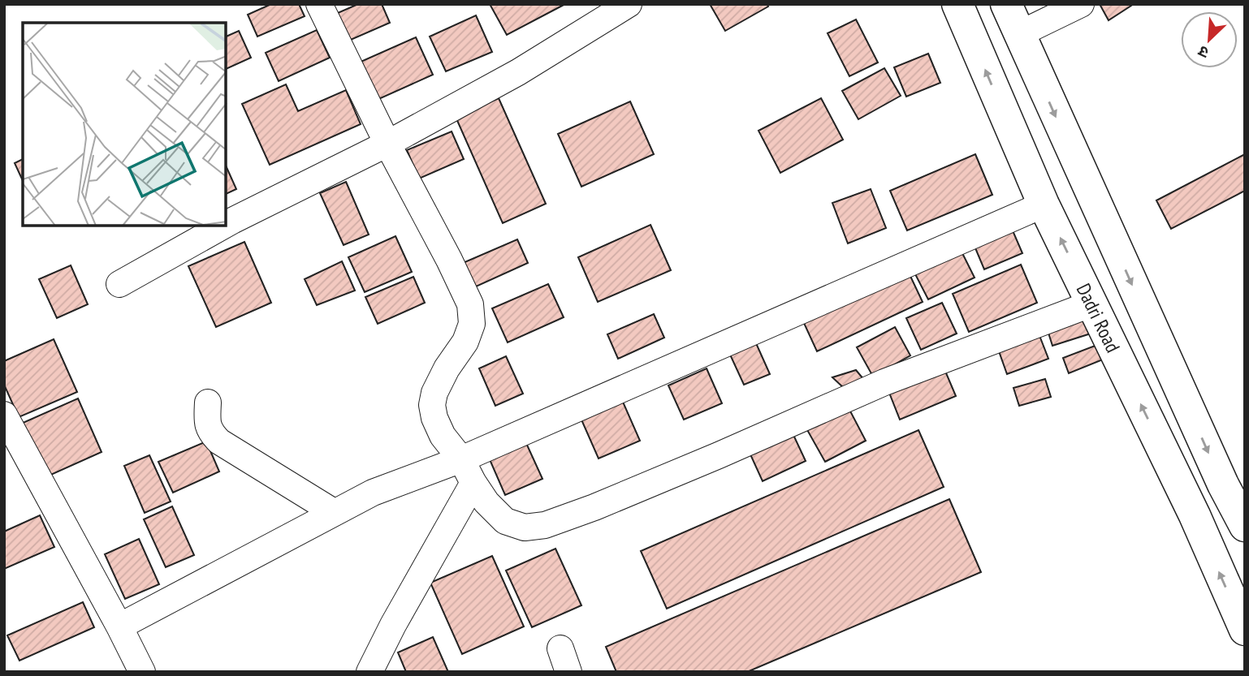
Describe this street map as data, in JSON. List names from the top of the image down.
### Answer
{
  "streets": {
    "main road": ["Dadri Road"]
  },
  "north": "bottom left"
}
